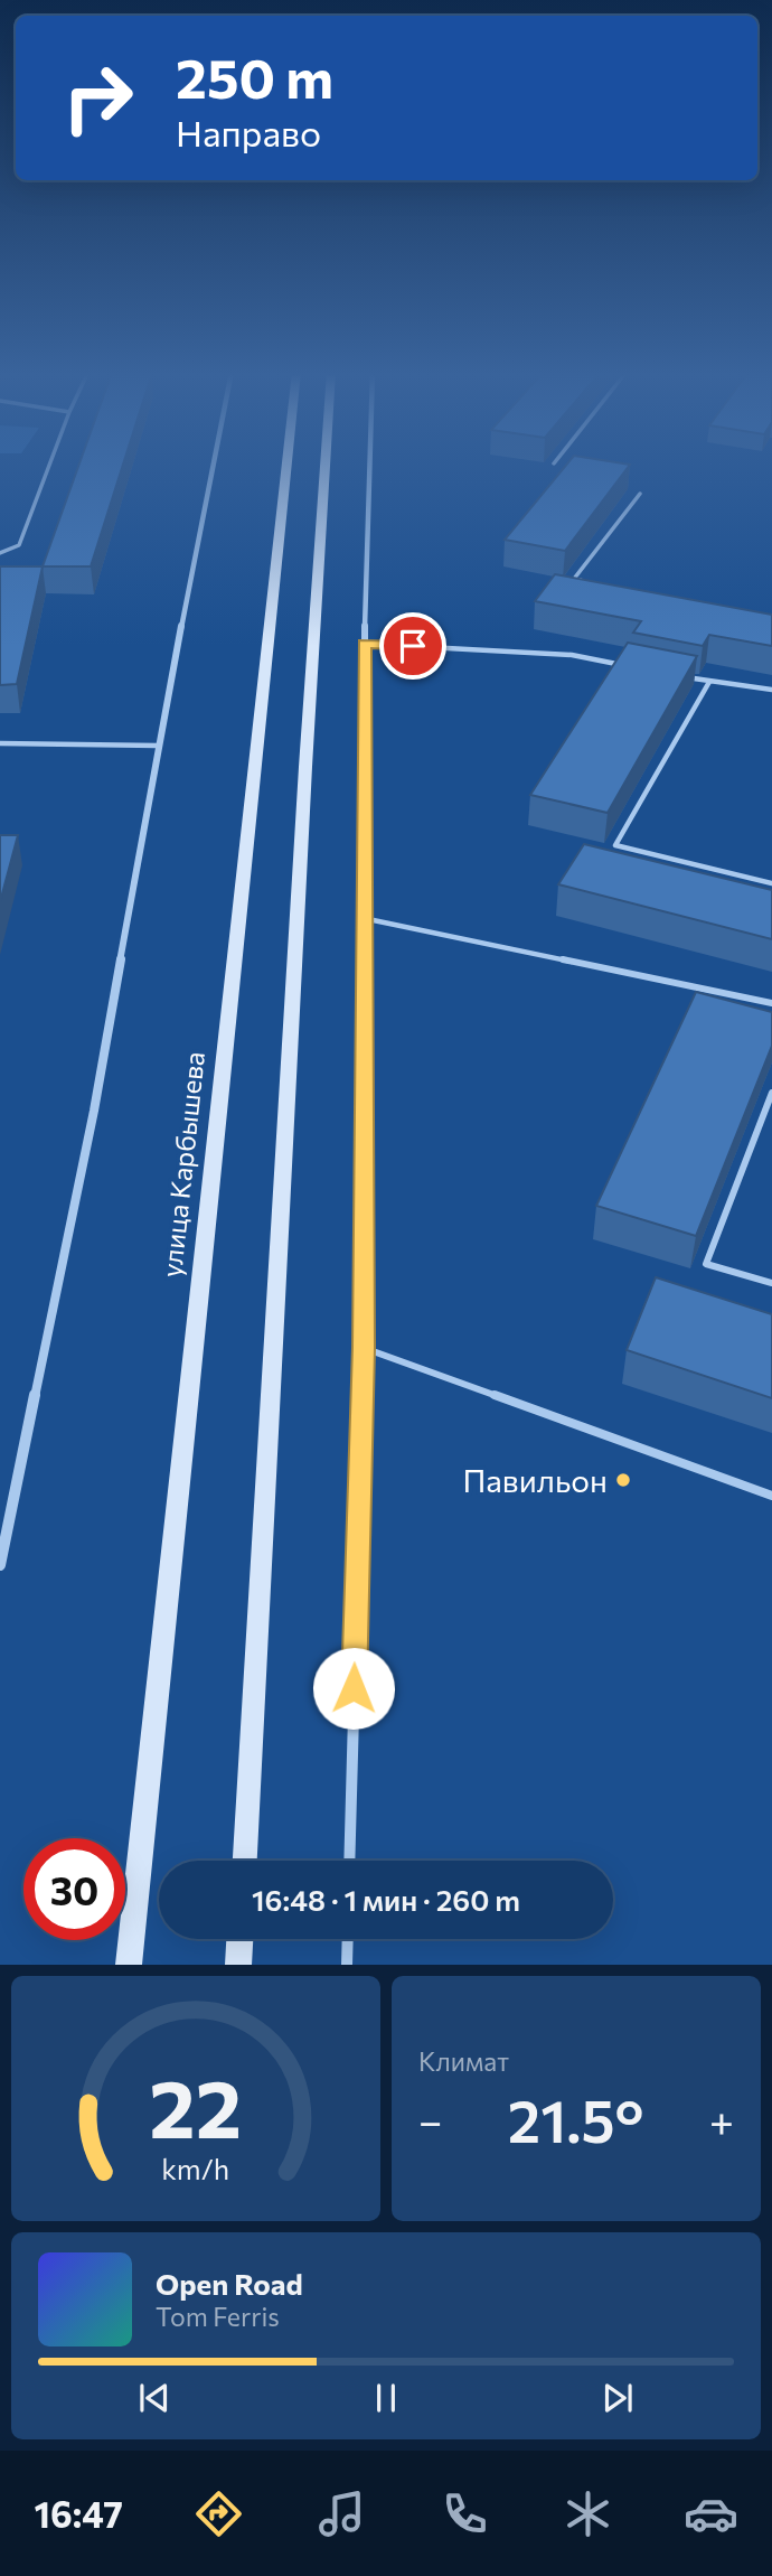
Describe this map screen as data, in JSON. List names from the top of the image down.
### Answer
{
  "streets": {
    "street": ["улица Карбышева"]
  },
  "places": ["Павильон"],
  "page": {
    "turn": ["250 m", "Направо"],
    "limit": "30",
    "trip": "16:48 · 1 мин · 260 m",
    "tile": "Климат",
    "heat": ["−", "21.5°", "+"],
    "song": ["Open Road", "Tom Ferris"],
    "tabs": "16:47",
    "gauge": ["22", "km/h"]
  }
}
